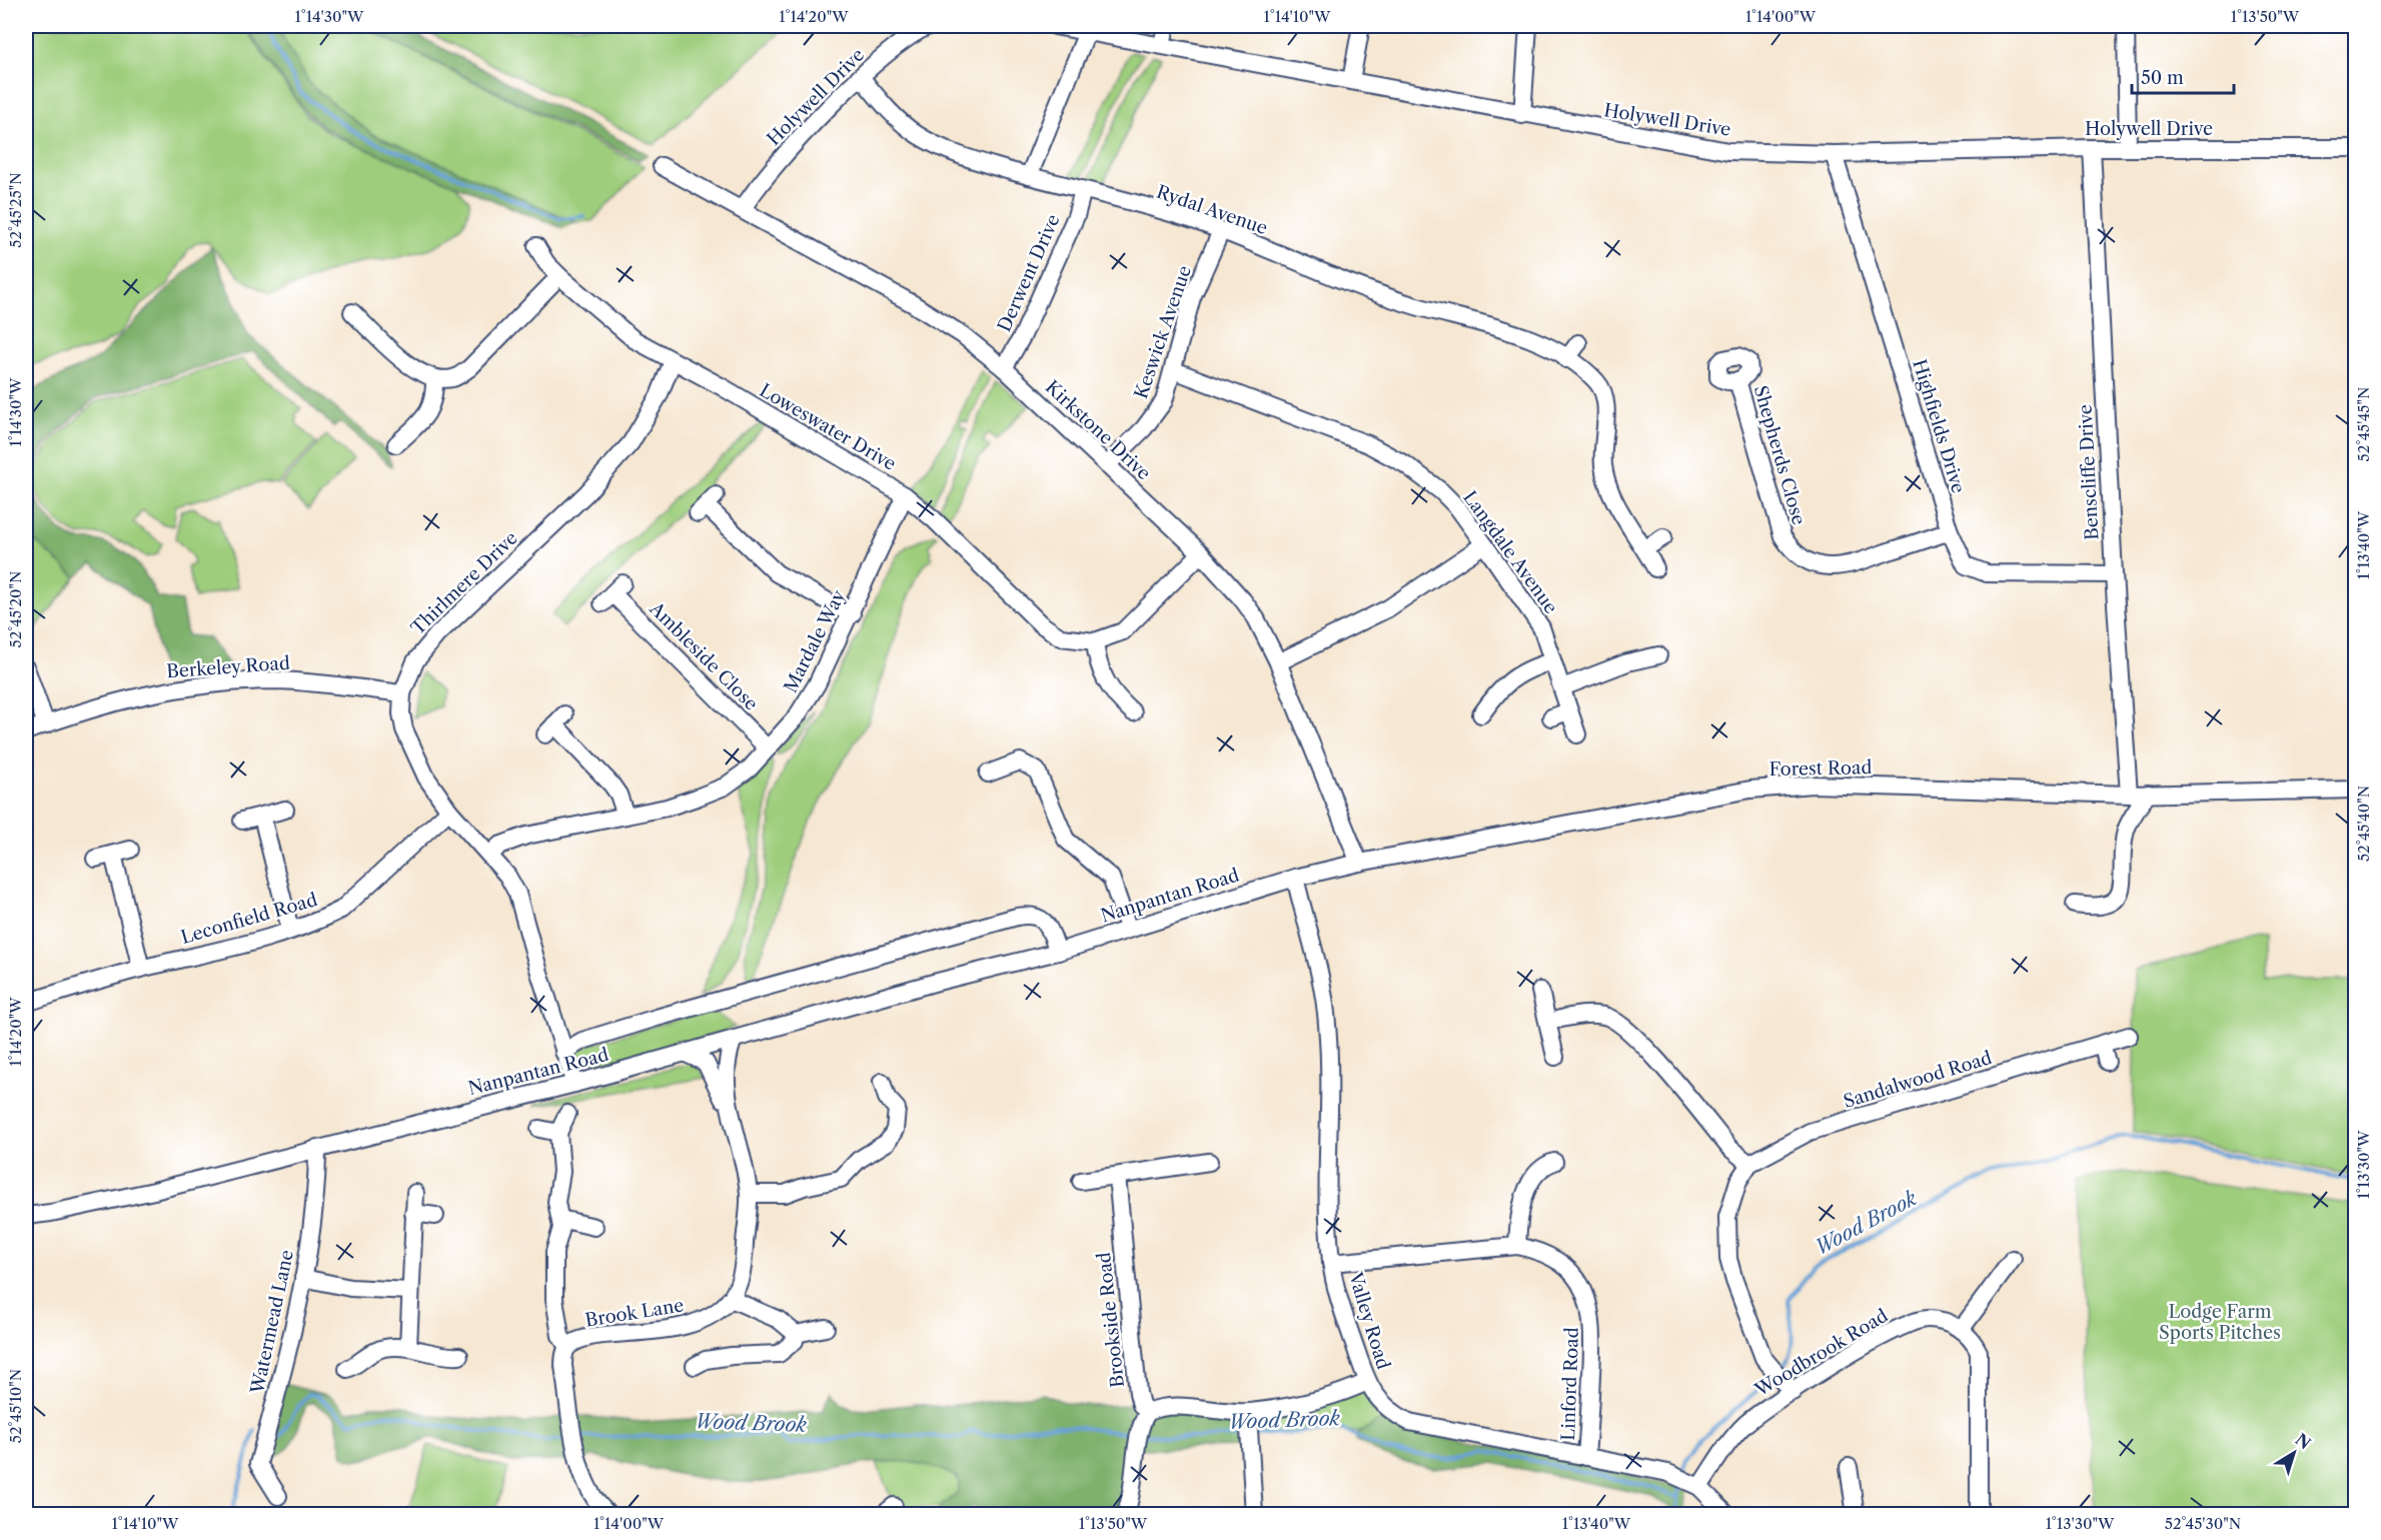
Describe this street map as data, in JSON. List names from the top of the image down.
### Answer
{
  "streets": {
    "street": [
      "Holywell Drive",
      "Rydal Avenue",
      "Derwent Drive",
      "Keswick Avenue",
      "Highfields Drive",
      "Loweswater Drive",
      "Kirkstone Drive",
      "Shepherds Close",
      "Benscliffe Drive",
      "Langdale Avenue",
      "Thirlmere Drive",
      "Mardale Way",
      "Ambleside Close",
      "Berkeley Road",
      "Forest Road",
      "Nanpantan Road",
      "Leconfield Road",
      "Sandalwood Road",
      "Brook Lane",
      "Brookside Road",
      "Valley Road",
      "Watermead Lane",
      "Woodbrook Road",
      "Linford Road"
    ]
  },
  "crossings": [
    ["Holywell Drive", "Rydal Avenue"],
    ["Holywell Drive", "Highfields Drive"],
    ["Holywell Drive", "Kirkstone Drive"],
    ["Holywell Drive", "Benscliffe Drive"],
    ["Rydal Avenue", "Derwent Drive"],
    ["Rydal Avenue", "Keswick Avenue"],
    ["Derwent Drive", "Kirkstone Drive"],
    ["Keswick Avenue", "Kirkstone Drive"],
    ["Keswick Avenue", "Langdale Avenue"],
    ["Highfields Drive", "Shepherds Close"],
    ["Highfields Drive", "Benscliffe Drive"],
    ["Loweswater Drive", "Kirkstone Drive"],
    ["Loweswater Drive", "Thirlmere Drive"],
    ["Loweswater Drive", "Mardale Way"],
    ["Kirkstone Drive", "Forest Road"],
    ["Benscliffe Drive", "Forest Road"],
    ["Thirlmere Drive", "Mardale Way"],
    ["Thirlmere Drive", "Berkeley Road"],
    ["Thirlmere Drive", "Nanpantan Road"],
    ["Thirlmere Drive", "Leconfield Road"],
    ["Mardale Way", "Ambleside Close"],
    ["Forest Road", "Nanpantan Road"],
    ["Forest Road", "Valley Road"],
    ["Nanpantan Road", "Brook Lane"],
    ["Nanpantan Road", "Valley Road"],
    ["Nanpantan Road", "Watermead Lane"],
    ["Valley Road", "Woodbrook Road"],
    ["Valley Road", "Linford Road"]
  ],
  "water": ["Wood Brook"],
  "parks": ["Lodge Farm Sports Pitches"],
  "scale_bar": "50 m",
  "north": "top right",
  "coordinates": [
    "1°14'30\"W",
    "1°14'20\"W",
    "1°14'10\"W",
    "1°14'00\"W",
    "1°13'50\"W",
    "52°45'25\"N",
    "52°45'45\"N",
    "1°13'40\"W",
    "52°45'20\"N",
    "52°45'40\"N",
    "1°13'30\"W",
    "52°45'10\"N",
    "52°45'30\"N"
  ]
}
